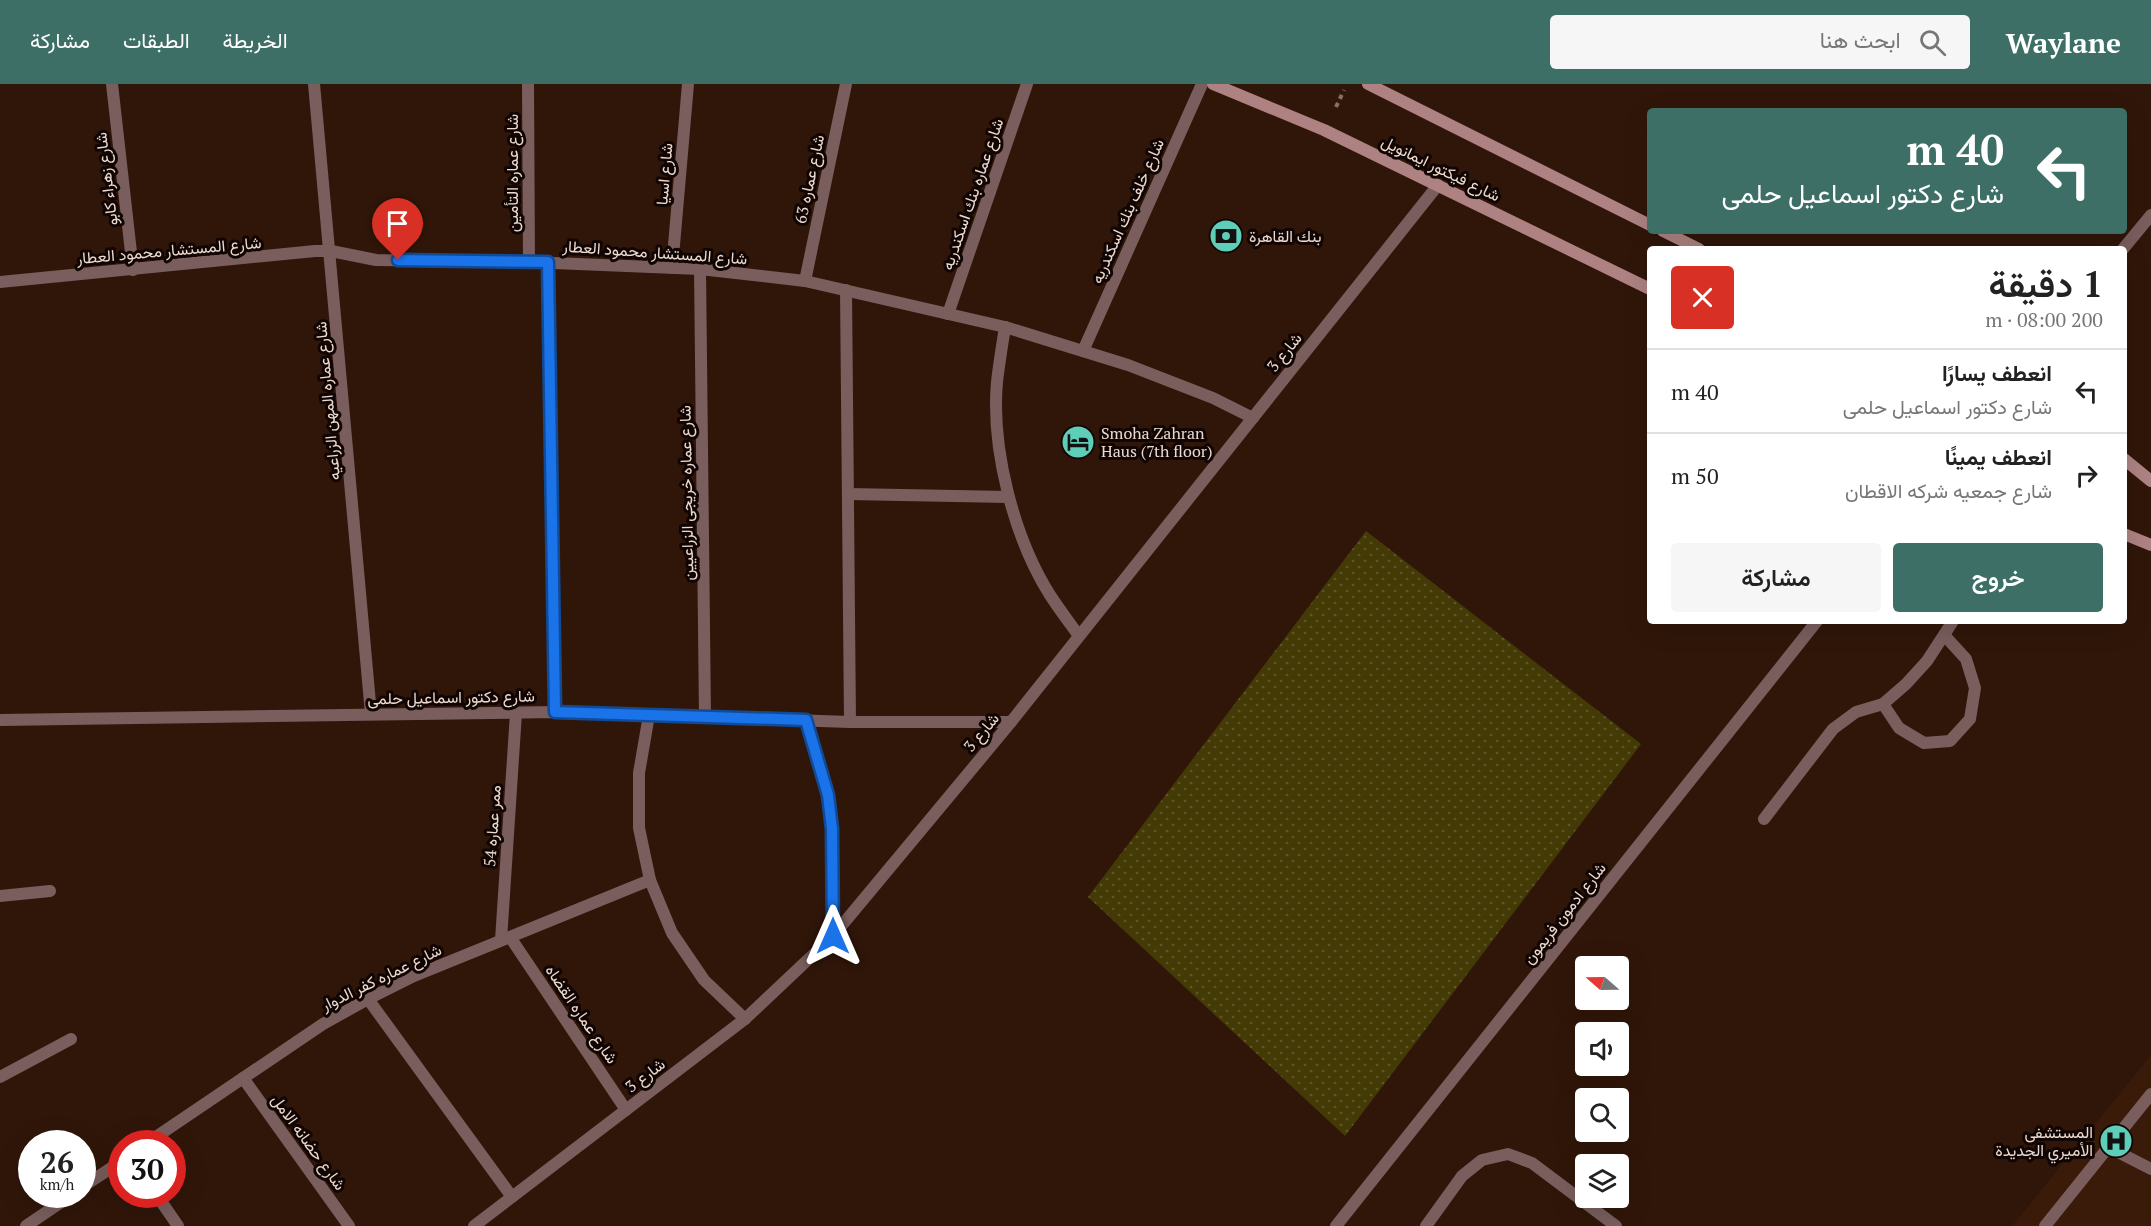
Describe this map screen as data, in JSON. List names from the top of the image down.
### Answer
{
  "streets": {
    "main road": ["شارع فيكتور ايمانويل"],
    "street": [
      "شارع عماره التأمين",
      "شارع اسيا",
      "شارع زهراء كابو",
      "شارع عماره 63",
      "شارع عماره بنك اسكندريه",
      "شارع خلف بنك اسكندريه",
      "شارع المستشار محمود العطار",
      "شارع 3",
      "شارع عماره المهن الزراعيه",
      "شارع عماره خريجى الزراعيين",
      "شارع دكتور اسماعيل حلمى",
      "ممر عماره 54",
      "شارع ادمون فريمون",
      "شارع عماره كفر الدوار",
      "شارع عماره القضاه",
      "شارع حضانه الامل"
    ]
  },
  "crossings": [
    ["شارع فيكتور ايمانويل", "شارع 3"],
    ["شارع عماره التأمين", "شارع المستشار محمود العطار"],
    ["شارع اسيا", "شارع المستشار محمود العطار"],
    ["شارع زهراء كابو", "شارع المستشار محمود العطار"],
    ["شارع عماره 63", "شارع المستشار محمود العطار"],
    ["شارع عماره بنك اسكندريه", "شارع المستشار محمود العطار"],
    ["شارع خلف بنك اسكندريه", "شارع المستشار محمود العطار"],
    ["شارع المستشار محمود العطار", "شارع 3"],
    ["شارع المستشار محمود العطار", "شارع عماره المهن الزراعيه"],
    ["شارع المستشار محمود العطار", "شارع عماره خريجى الزراعيين"],
    ["شارع 3", "شارع دكتور اسماعيل حلمى"],
    ["شارع 3", "شارع عماره القضاه"],
    ["شارع عماره المهن الزراعيه", "شارع دكتور اسماعيل حلمى"],
    ["شارع عماره خريجى الزراعيين", "شارع دكتور اسماعيل حلمى"],
    ["شارع دكتور اسماعيل حلمى", "ممر عماره 54"],
    ["ممر عماره 54", "شارع عماره كفر الدوار"],
    ["ممر عماره 54", "شارع عماره القضاه"],
    ["شارع عماره كفر الدوار", "شارع عماره القضاه"],
    ["شارع عماره كفر الدوار", "شارع حضانه الامل"]
  ],
  "places": {
    "bank": ["بنك القاهرة"],
    "hotel": ["Smoha Zahran Haus (7th floor)"],
    "hospital": ["المستشفى الأميري الجديدة"]
  },
  "north": "left",
  "page": {
    "header": "Waylane",
    "search": "ابحث هنا",
    "nav": ["الخريطة", "الطبقات", "مشاركة"],
    "turn": ["40 m", "شارع دكتور اسماعيل حلمى"],
    "heading": ["1 دقيقة", "200 m · 08:00"],
    "list": [
      {
        "name": "انعطف يسارًا",
        "note": "شارع دكتور اسماعيل حلمى",
        "value": "40 m"
      },
      {
        "name": "انعطف يمينًا",
        "note": "شارع جمعيه شركه الاقطان",
        "value": "50 m"
      }
    ],
    "buttons": ["خروج", "مشاركة"],
    "speed": "26 km/h",
    "limit": "30"
  }
}
